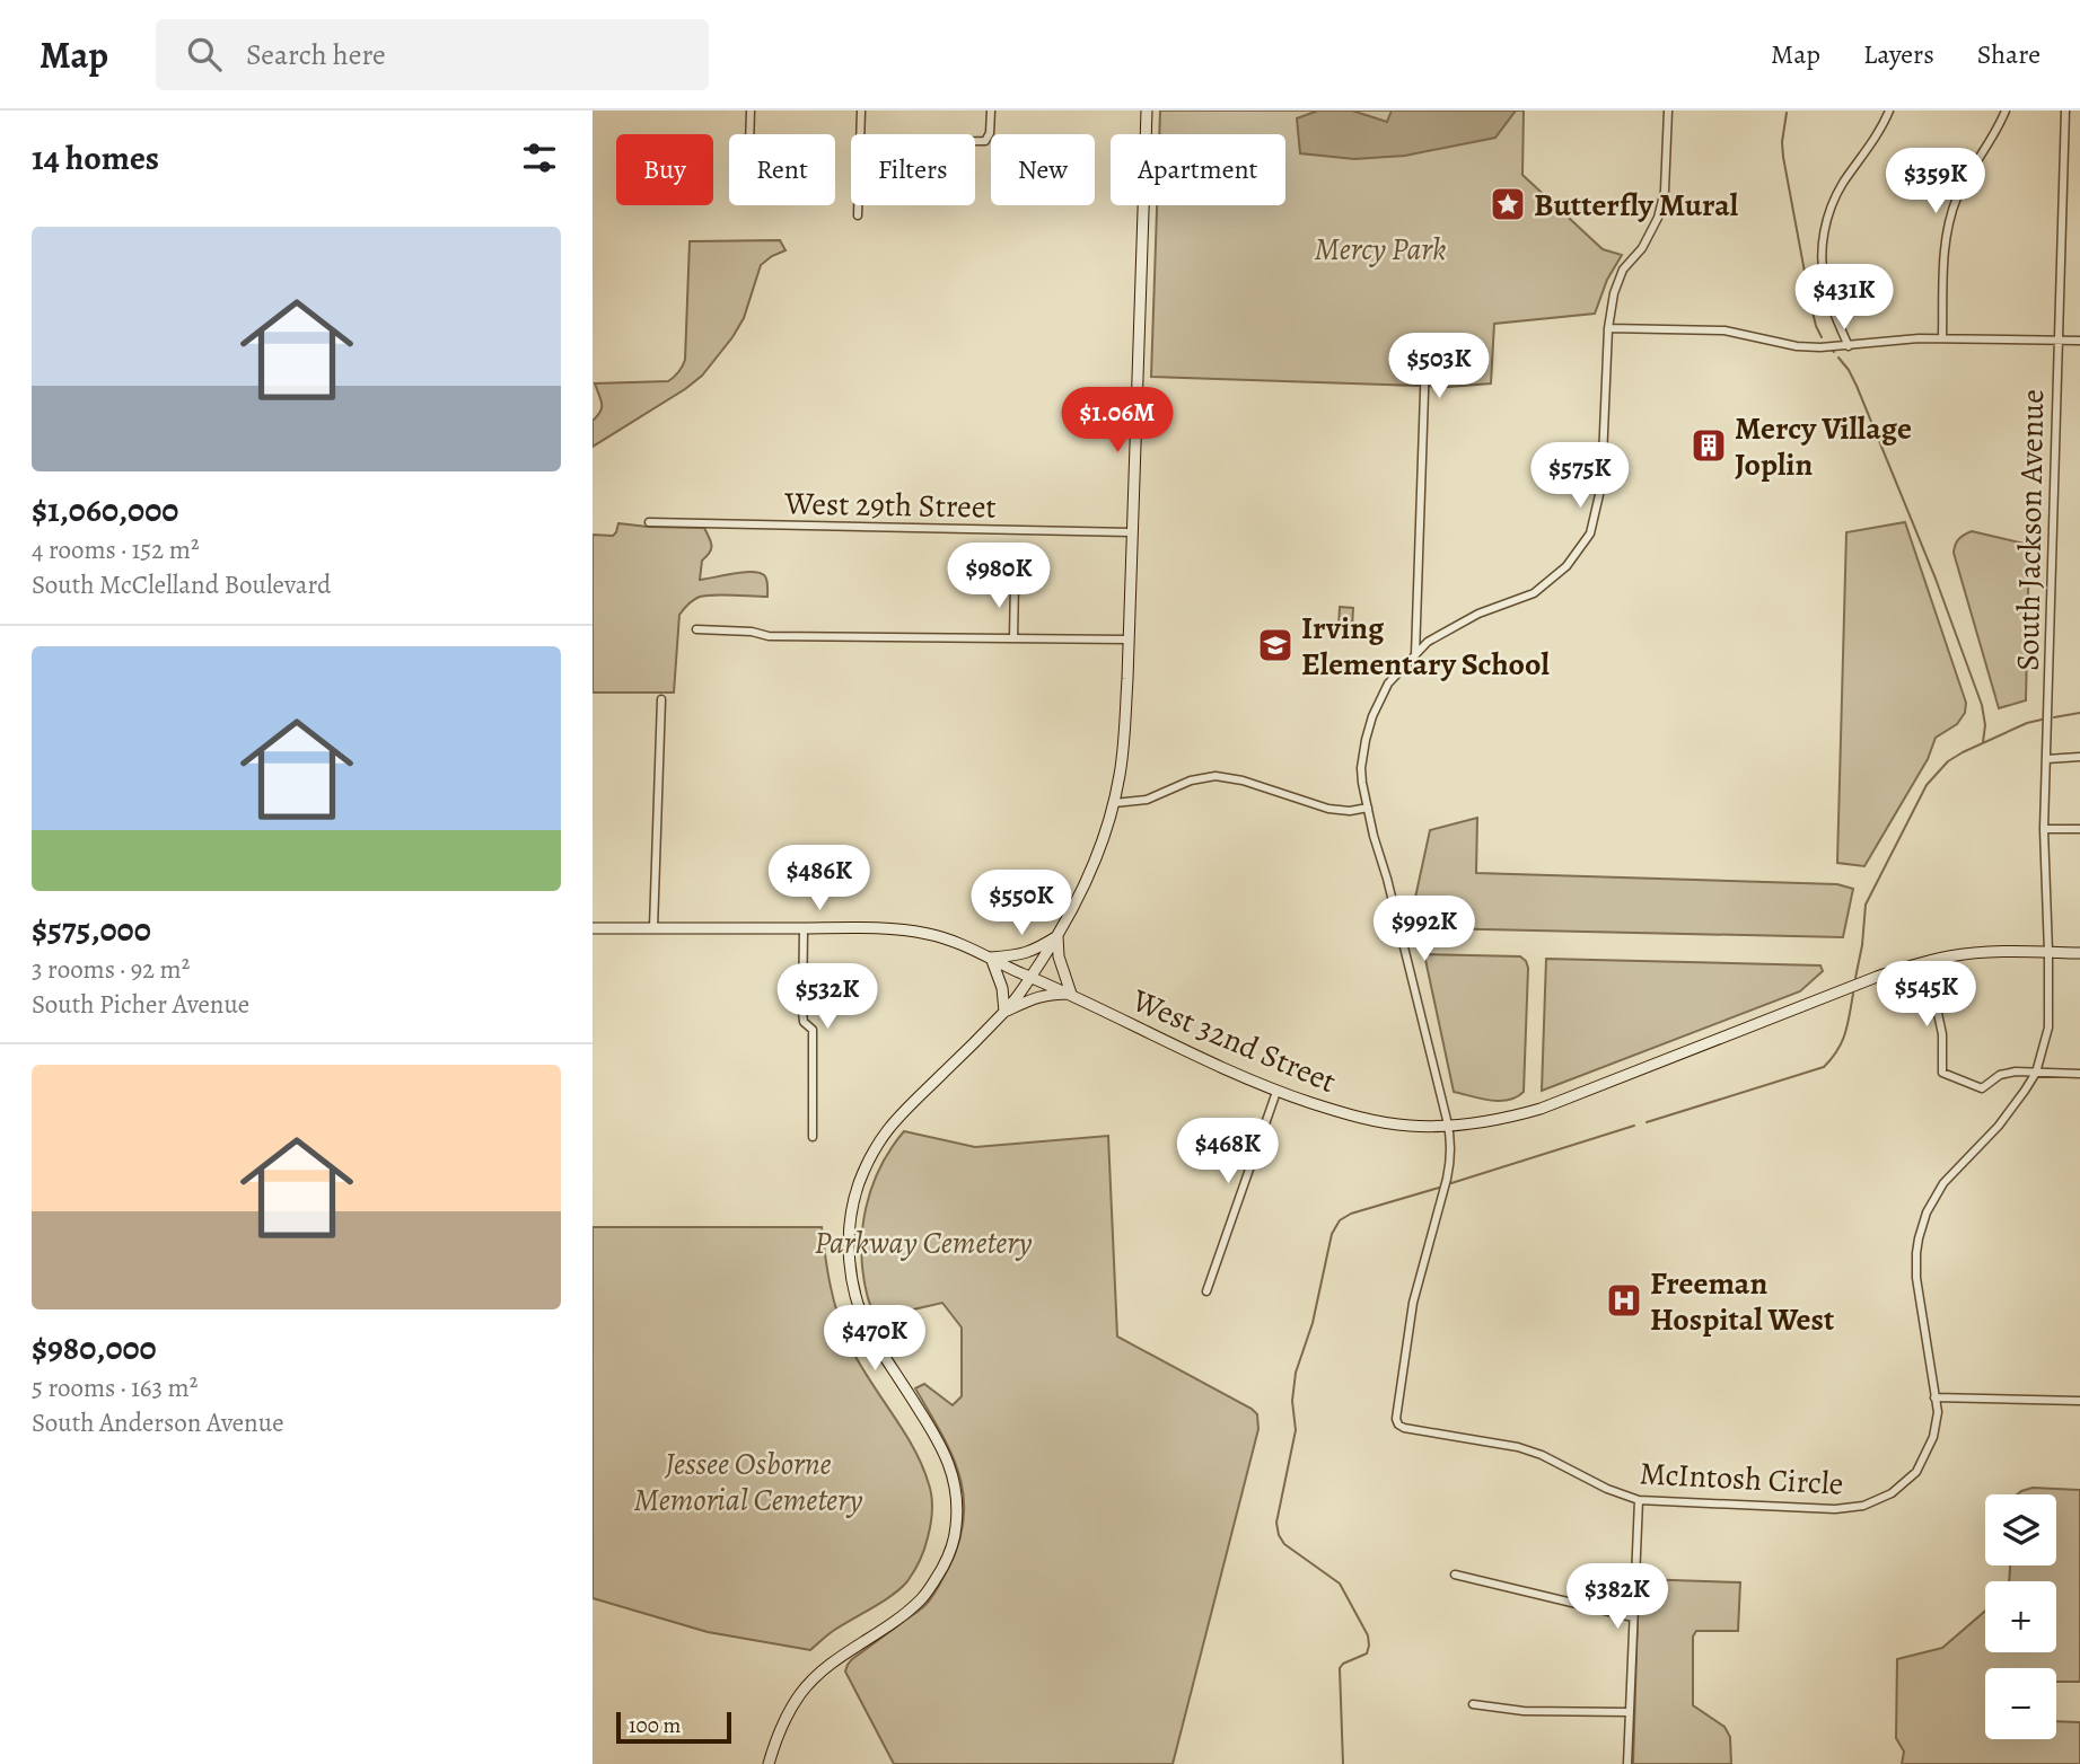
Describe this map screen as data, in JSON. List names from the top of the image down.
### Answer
{
  "streets": {
    "main road": ["West 32nd Street"],
    "street": ["West 29th Street", "South Jackson Avenue", "McIntosh Circle"]
  },
  "crossings": [
    ["South Jackson Avenue", "West 32nd Street"],
    ["South Jackson Avenue", "McIntosh Circle"],
    ["West 32nd Street", "McIntosh Circle"]
  ],
  "parks": ["Mercy Park", "Parkway Cemetery", "Jessee Osborne Memorial Cemetery"],
  "places": {
    "place": ["Butterfly Mural"],
    "building": ["Mercy Village Joplin"],
    "school or university": ["Irving Elementary School"],
    "hospital": ["Freeman Hospital West"]
  },
  "scale_bar": "100 m",
  "page": {
    "header": "Map",
    "search": "Search here",
    "nav": ["Map", "Layers", "Share"],
    "heading": "14 homes",
    "chip": [
      "Buy",
      "Rent",
      "Filters",
      "New",
      "Apartment"
    ],
    "price": [
      "$359K",
      "$431K",
      "$503K",
      "$1.06M",
      "$575K",
      "$980K",
      "$486K",
      "$550K",
      "$992K",
      "$545K",
      "$532K",
      "$468K",
      "$470K",
      "$382K"
    ],
    "list": [
      {
        "name": "$1,060,000",
        "note": "4 rooms · 152 m² · South McClelland Boulevard"
      },
      {
        "name": "$575,000",
        "note": "3 rooms · 92 m² · South Picher Avenue"
      },
      {
        "name": "$980,000",
        "note": "5 rooms · 163 m² · South Anderson Avenue"
      }
    ],
    "map_buttons": ["+", "−"],
    "scale": "100 m"
  }
}
